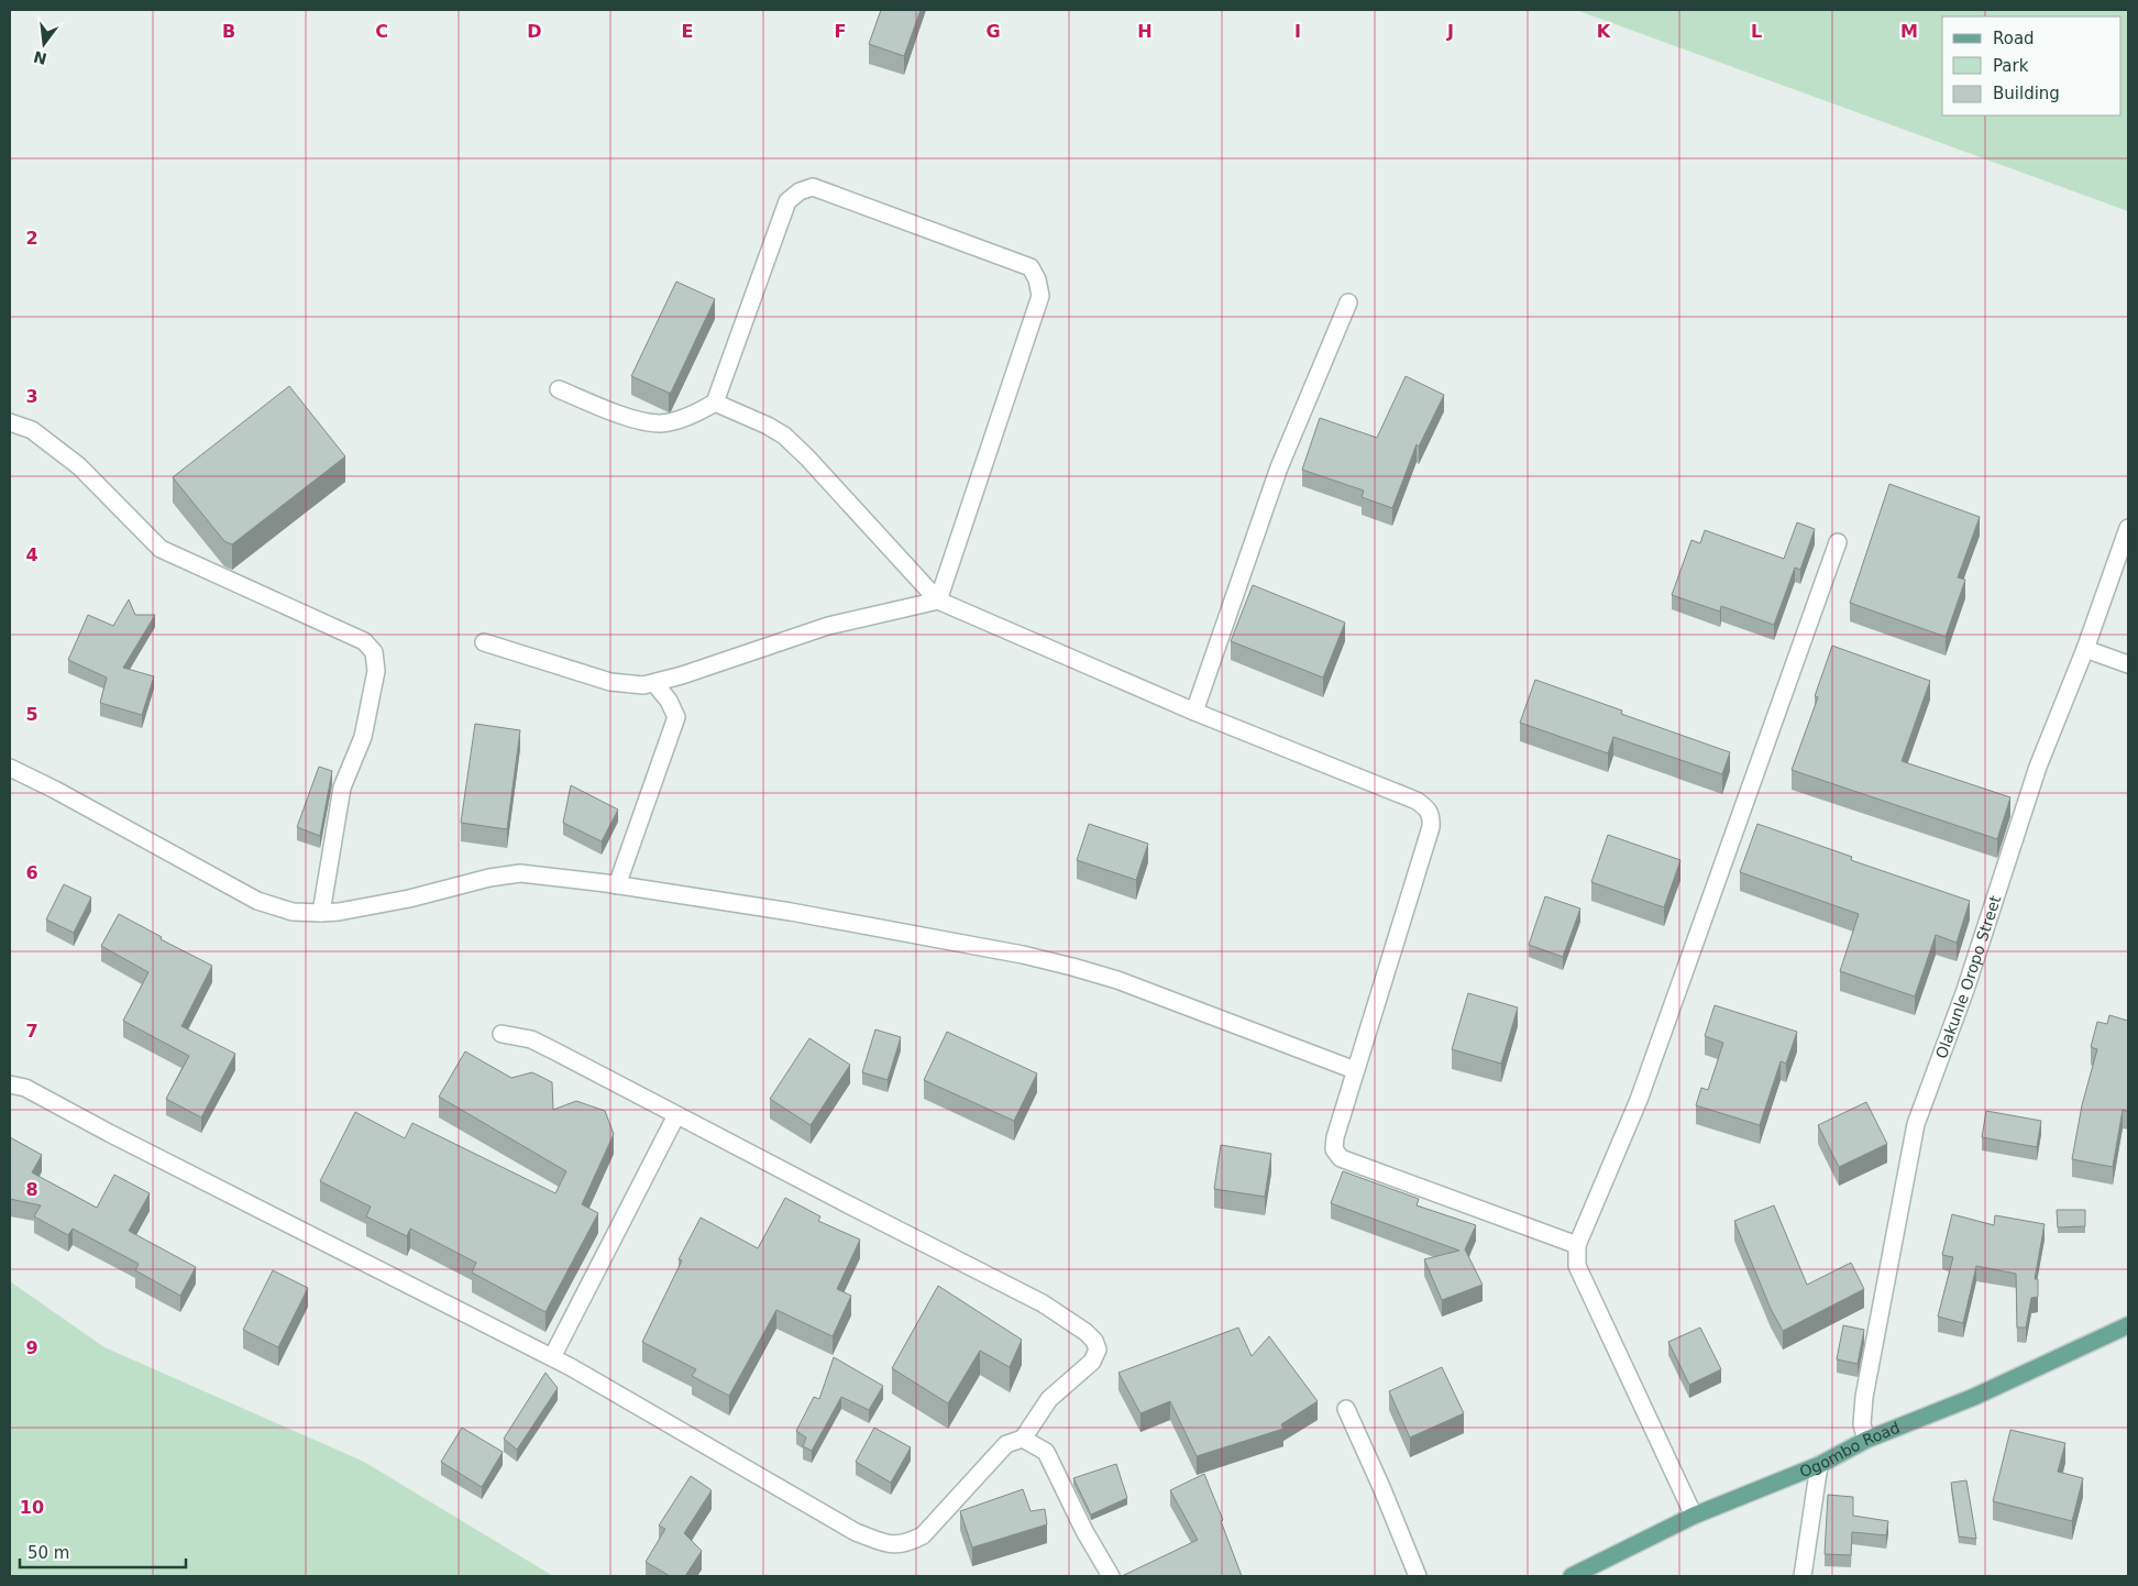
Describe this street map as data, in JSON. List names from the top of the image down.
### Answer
{
  "streets": {
    "main road": ["Ogombo Road"],
    "street": ["Olakunle Oropo Street"]
  },
  "crossings": [
    ["Olakunle Oropo Street", "Ogombo Road"]
  ],
  "legend": ["Road", "Park", "Building"],
  "scale_bar": "50 m",
  "north": "bottom",
  "grid": {
    "columns": [
      "B",
      "C",
      "D",
      "E",
      "F",
      "G",
      "H",
      "I",
      "J",
      "K",
      "L",
      "M"
    ],
    "rows": [
      "2",
      "3",
      "4",
      "5",
      "6",
      "7",
      "8",
      "9",
      "10"
    ]
  }
}
